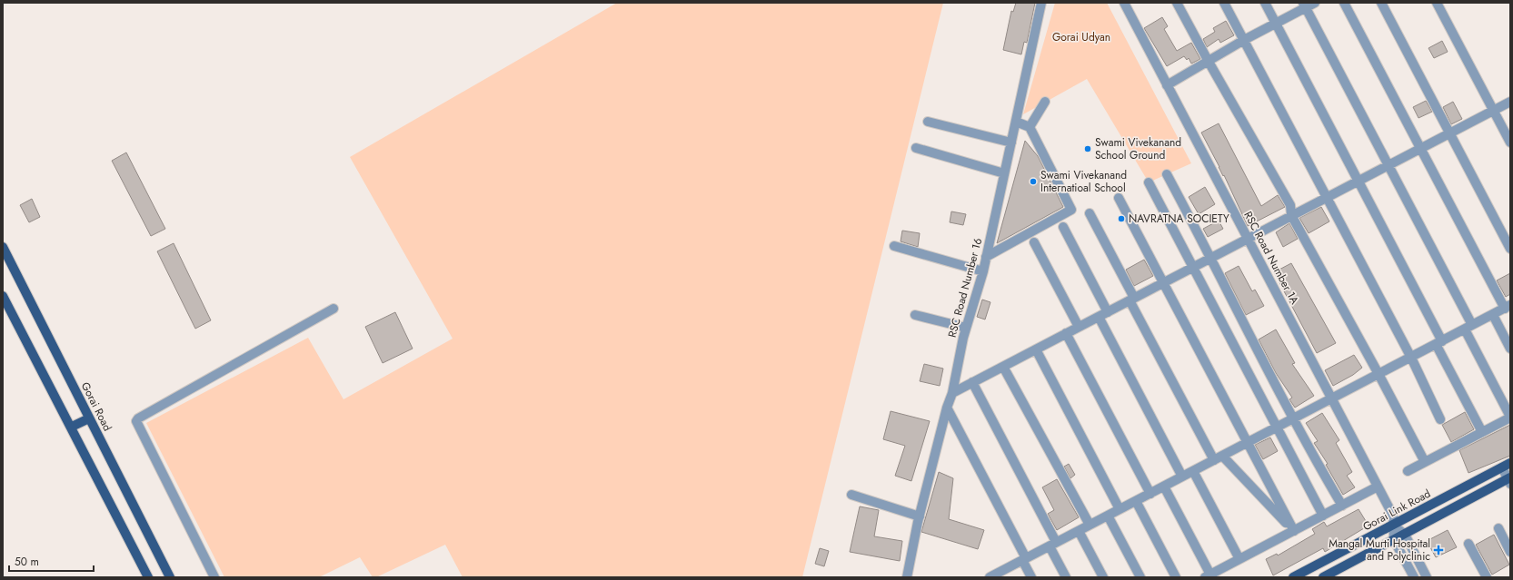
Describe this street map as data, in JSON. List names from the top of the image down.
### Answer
{
  "streets": {
    "main road": ["Gorai Road", "Gorai Link Road"],
    "street": ["RSC Road Number 1A", "RSC Road Number 16"]
  },
  "crossings": [
    ["RSC Road Number 1A", "Gorai Link Road"]
  ],
  "parks": ["Gorai Udyan"],
  "places": {
    "other": ["Swami Vivekanand School Ground", "Swami Vivekanand Internatioal School", "NAVRATNA SOCIETY"],
    "health": ["Mangal Murti Hospital and Polyclinic"]
  },
  "scale_bar": "50 m"
}
